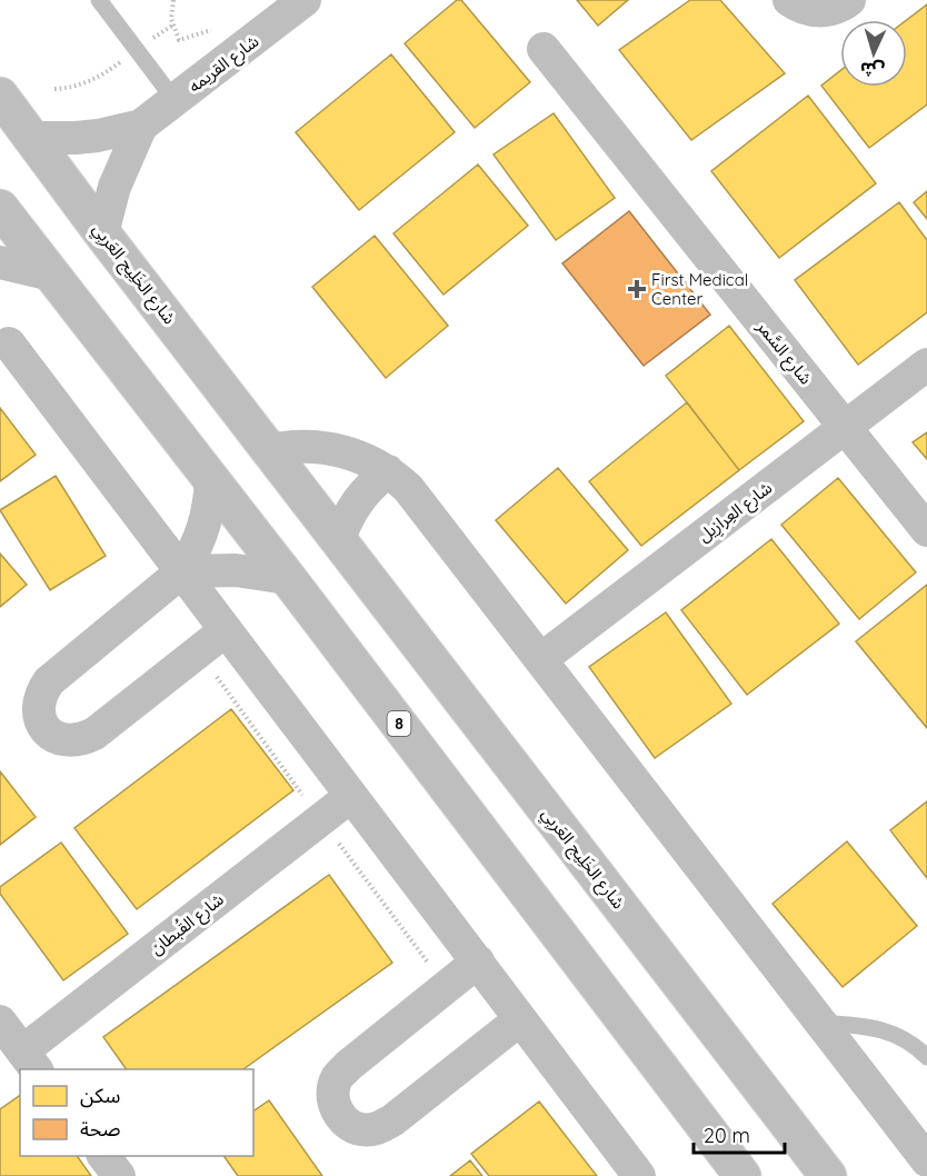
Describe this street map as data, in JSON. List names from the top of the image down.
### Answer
{
  "streets": {
    "highway": ["شارع الخَلِيج العَربِي", "8"],
    "street": [
      "شارع القريمه",
      "شارع السَّمر",
      "شارع العِرازِيل",
      "شارع القُبطان"
    ]
  },
  "crossings": [
    ["شارع القريمه", "شارع الخَلِيج العَربِي"],
    ["شارع السَّمر", "شارع العِرازِيل"]
  ],
  "places": {
    "health": ["First Medical Center"]
  },
  "legend": ["سكن", "صحة"],
  "scale_bar": "20 m",
  "north": "bottom"
}
